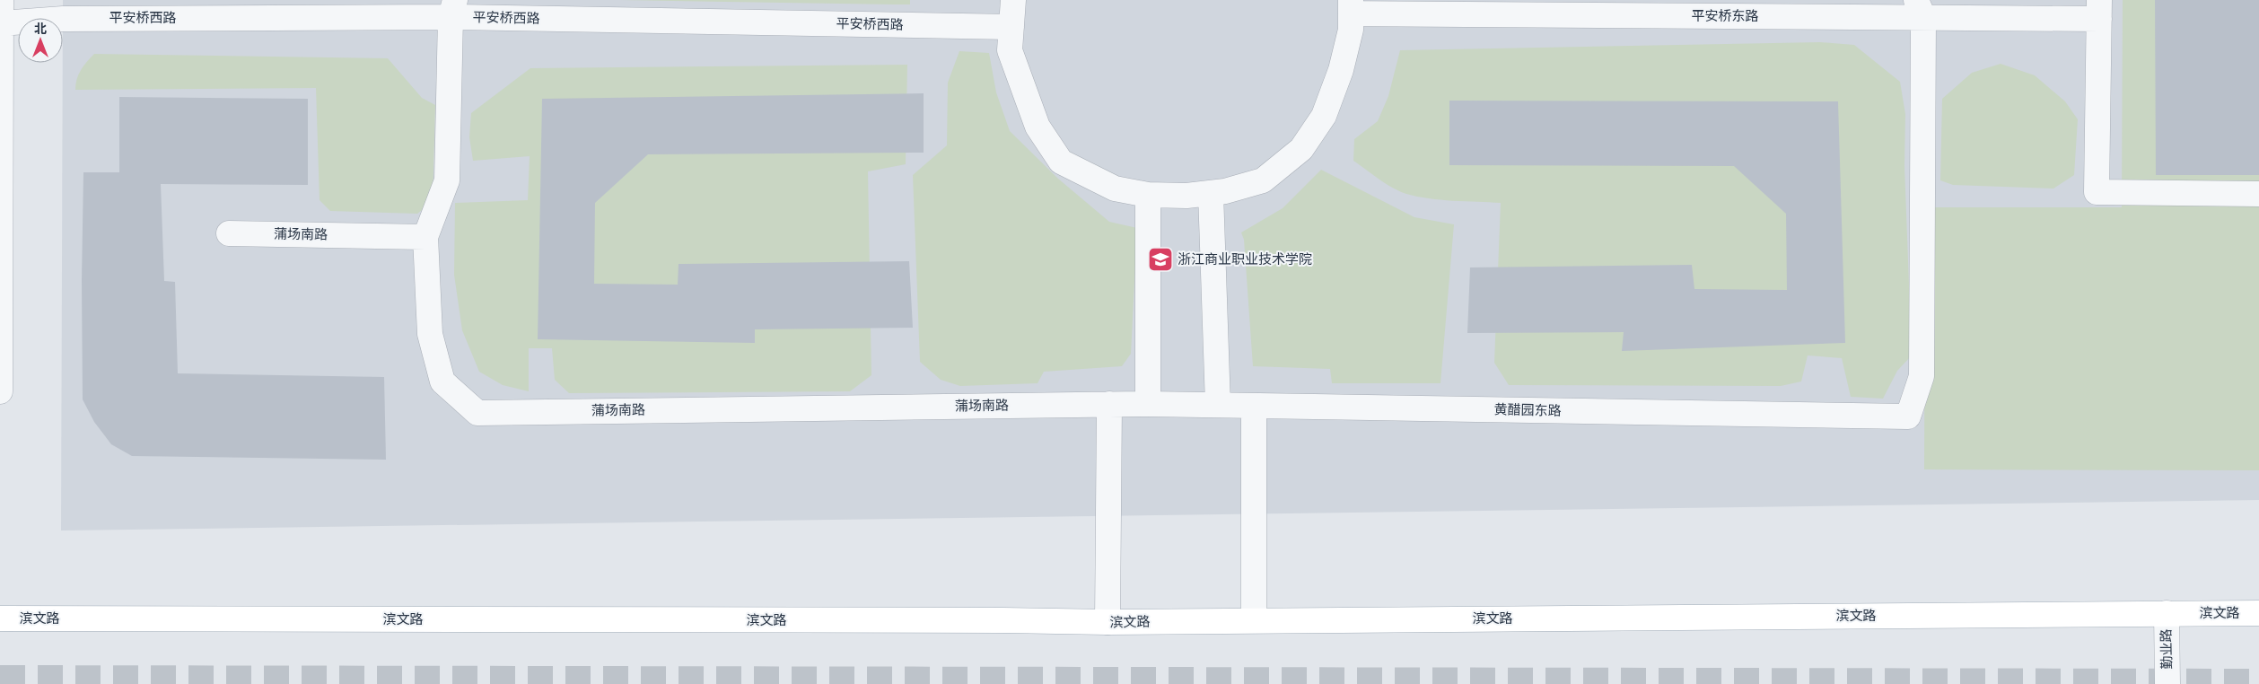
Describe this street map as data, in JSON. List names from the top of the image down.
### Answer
{
  "streets": {
    "main road": ["滨文路"],
    "street": [
      "平安桥东路",
      "平安桥西路",
      "蒲场南路",
      "黄醋园东路",
      "勤业路"
    ]
  },
  "crossings": [
    ["平安桥东路", "黄醋园东路"],
    ["蒲场南路", "黄醋园东路"],
    ["滨文路", "勤业路"]
  ],
  "places": {
    "school or university": ["浙江商业职业技术学院"]
  },
  "north": "top"
}
